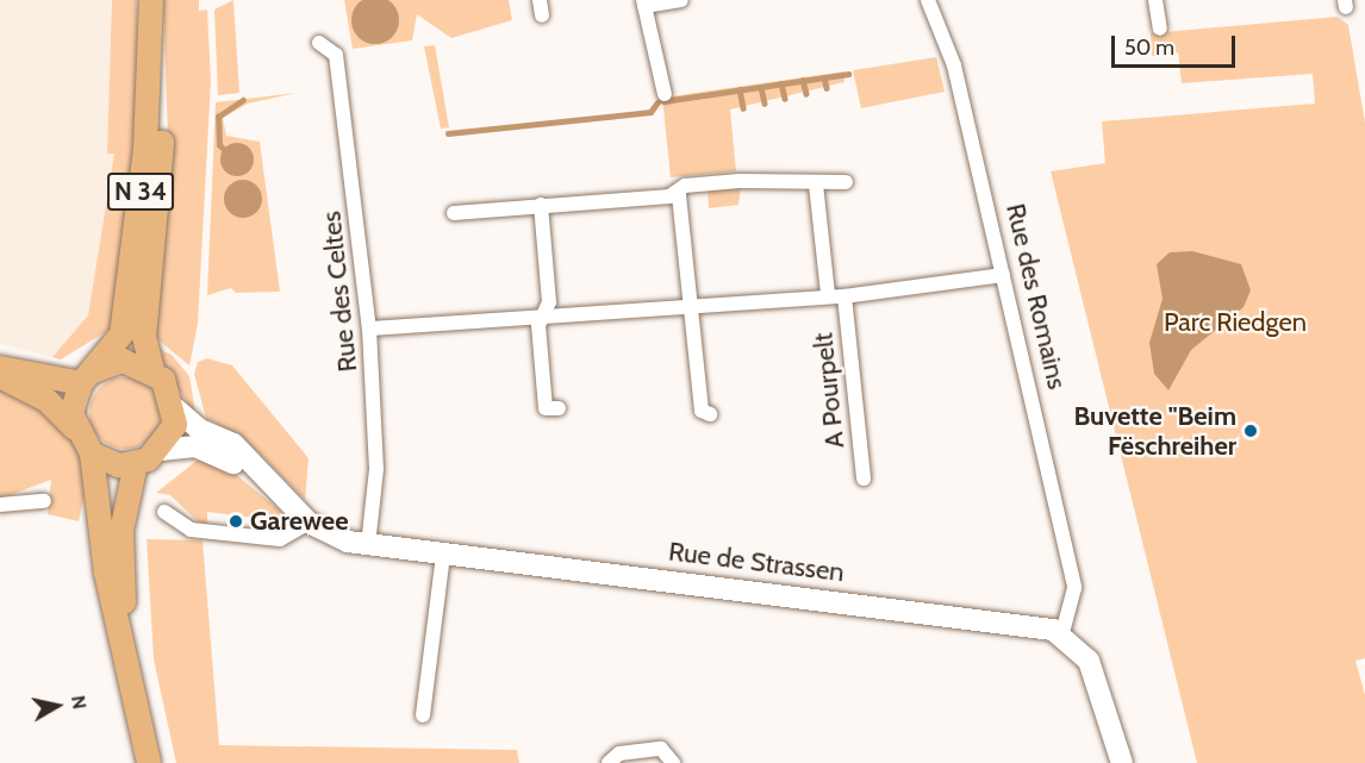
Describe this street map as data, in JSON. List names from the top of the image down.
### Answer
{
  "streets": {
    "main road": ["N 34", "Rue de Strassen"],
    "street": ["Rue des Celtes", "Rue des Romains", "A Pourpelt"]
  },
  "crossings": [
    ["N 34", "Rue de Strassen"],
    ["Rue des Celtes", "A Pourpelt"],
    ["Rue des Celtes", "Rue de Strassen"],
    ["Rue des Romains", "A Pourpelt"],
    ["Rue des Romains", "Rue de Strassen"]
  ],
  "parks": ["Parc Riedgen"],
  "places": ["Buvette \"Beim Fëschreiher", "Garewee"],
  "scale_bar": "50 m",
  "north": "right"
}
